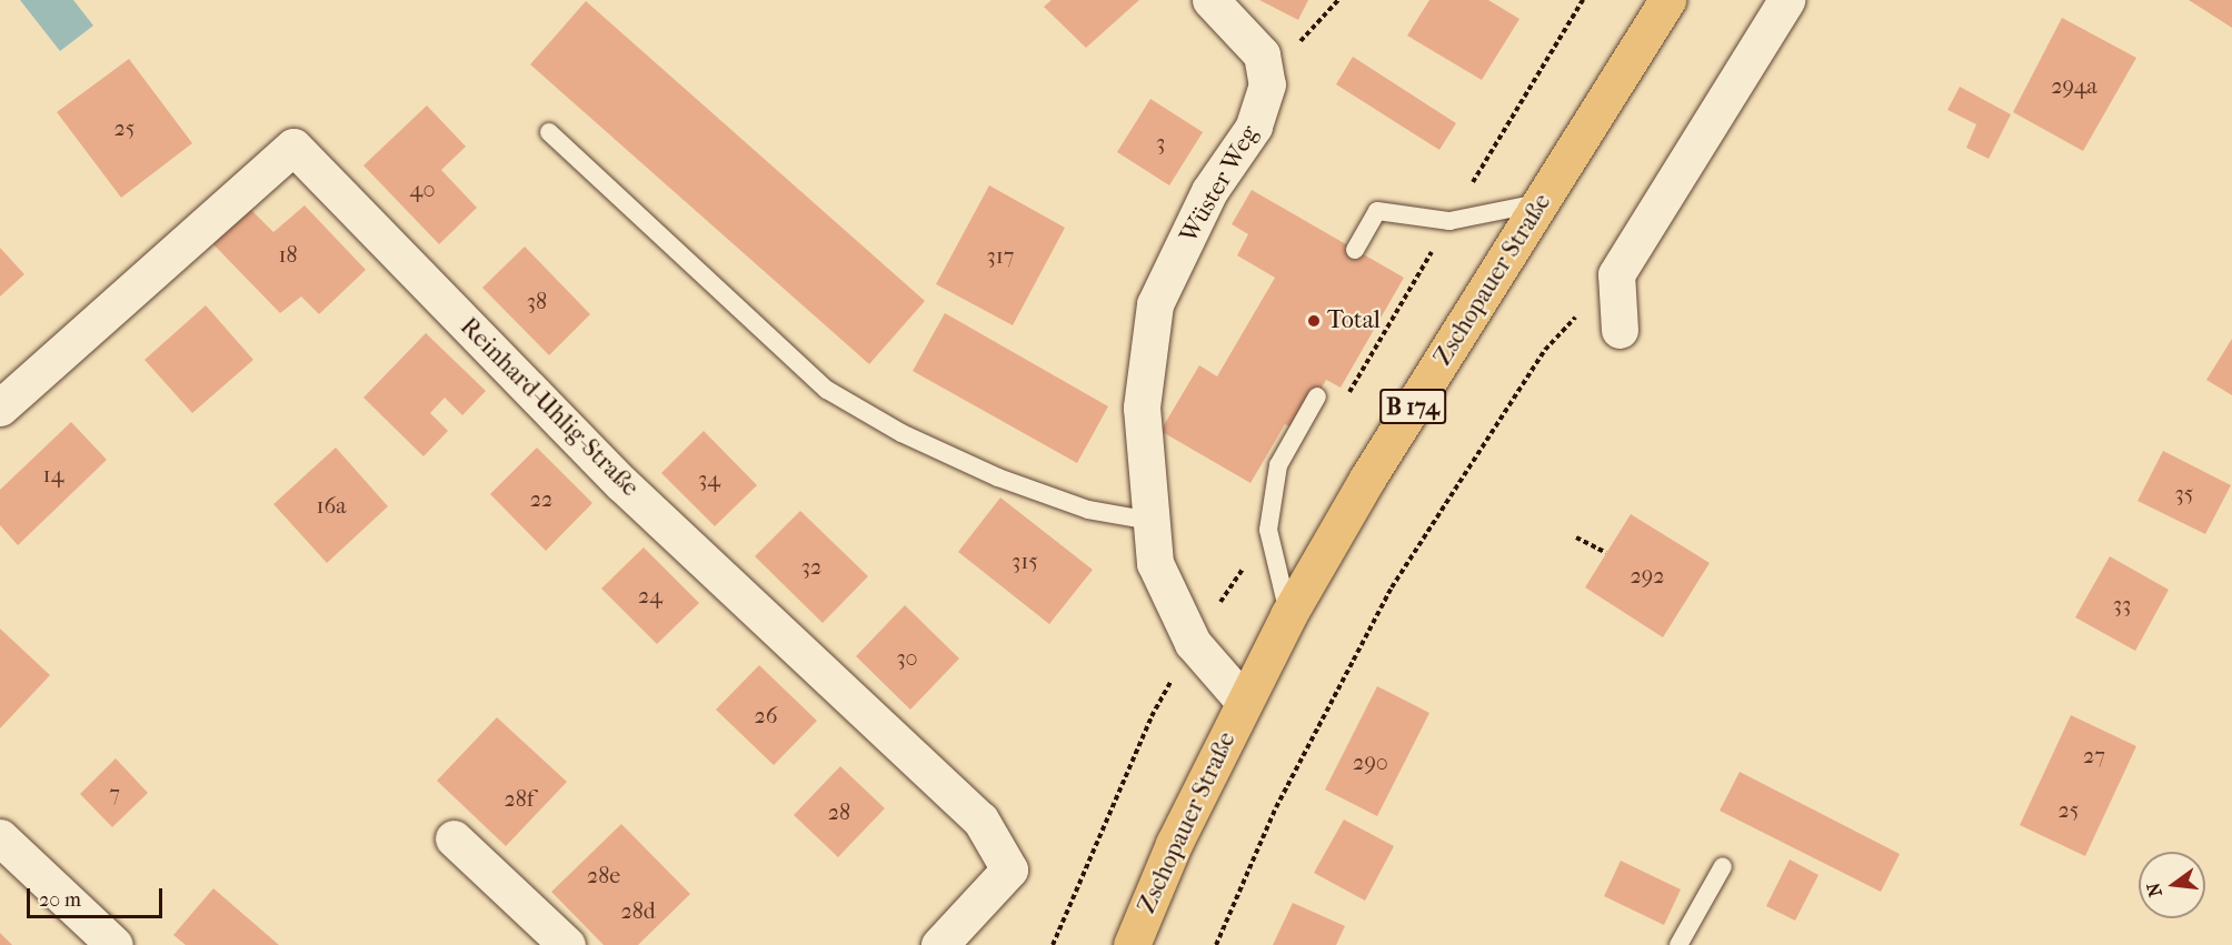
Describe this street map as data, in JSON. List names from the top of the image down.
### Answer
{
  "streets": {
    "main road": ["Zschopauer Straße", "B 174"],
    "street": ["Wüster Weg", "Reinhard-Uhlig-Straße"]
  },
  "crossings": [
    ["Wüster Weg", "Zschopauer Straße"]
  ],
  "places": ["Total"],
  "house_numbers": [
    "294a",
    "25",
    "3",
    "40",
    "18",
    "317",
    "38",
    "14",
    "34",
    "35",
    "22",
    "16a",
    "315",
    "32",
    "292",
    "24",
    "33",
    "30",
    "26",
    "27",
    "290",
    "7",
    "28f",
    "25",
    "28",
    "28e",
    "28d"
  ],
  "scale_bar": "20 m",
  "north": "left"
}
